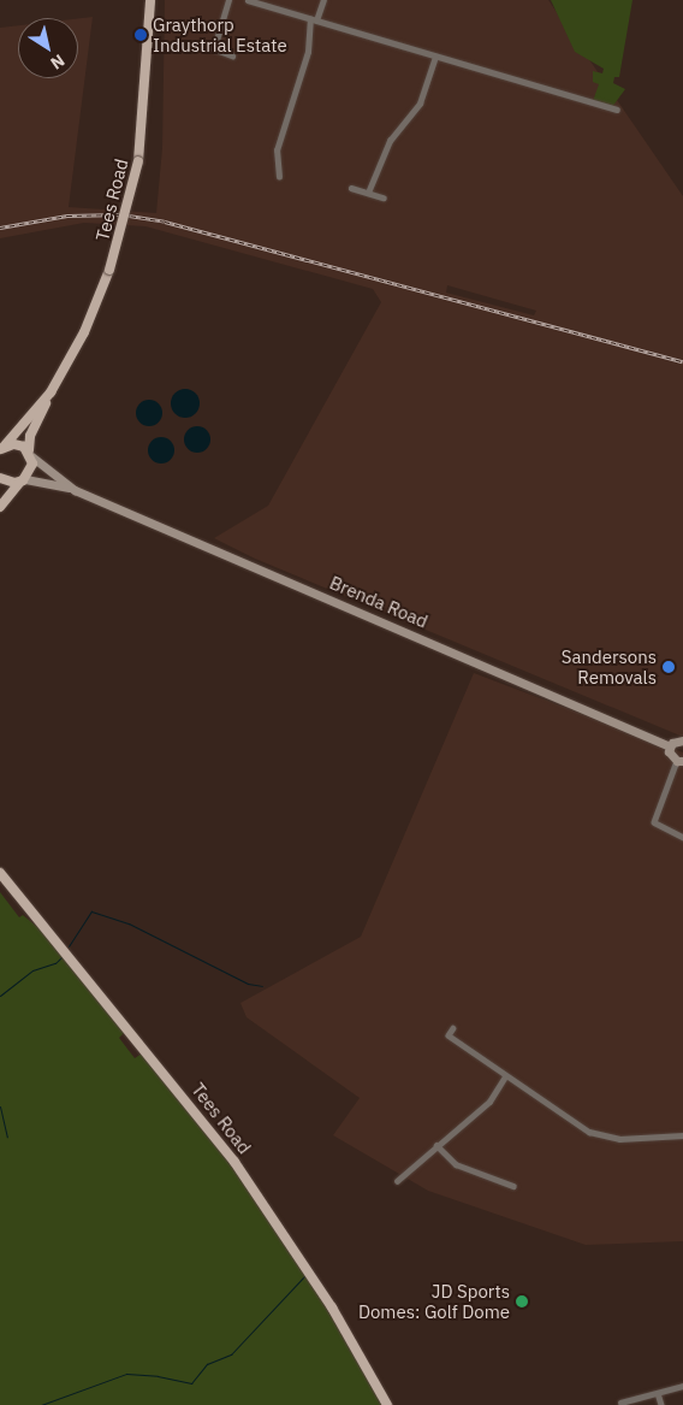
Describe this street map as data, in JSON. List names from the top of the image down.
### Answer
{
  "streets": {
    "main road": ["Tees Road", "Brenda Road"]
  },
  "crossings": [
    ["Tees Road", "Brenda Road"]
  ],
  "places": ["Graythorp Industrial Estate", "Sandersons Removals", "JD Sports Domes: Golf Dome"],
  "north": "bottom right"
}
